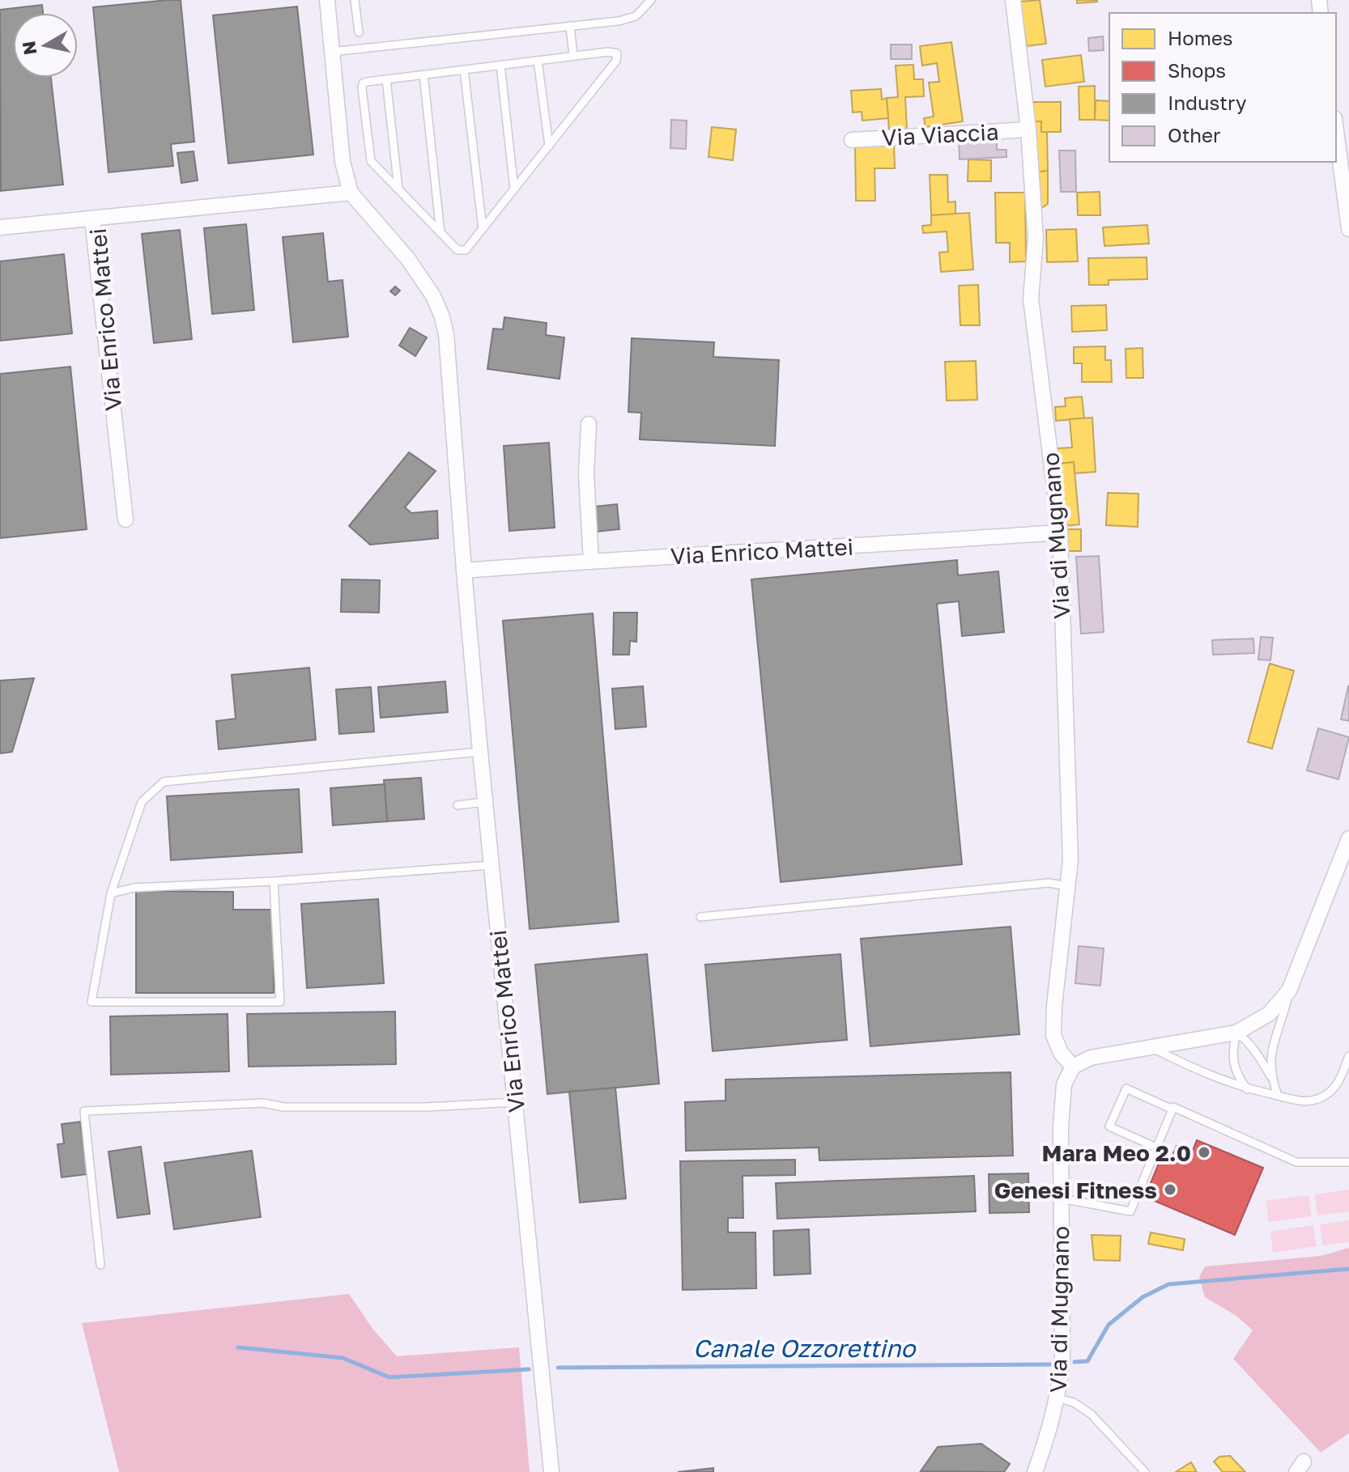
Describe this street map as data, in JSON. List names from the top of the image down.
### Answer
{
  "streets": {
    "street": ["Via Viaccia", "Via Enrico Mattei", "Via di Mugnano"]
  },
  "crossings": [
    ["Via Viaccia", "Via di Mugnano"],
    ["Via Enrico Mattei", "Via di Mugnano"]
  ],
  "water": ["Canale Ozzorettino"],
  "places": ["Mara Meo 2.0", "Genesi Fitness"],
  "legend": [
    "Homes",
    "Shops",
    "Industry",
    "Other"
  ],
  "north": "left"
}
